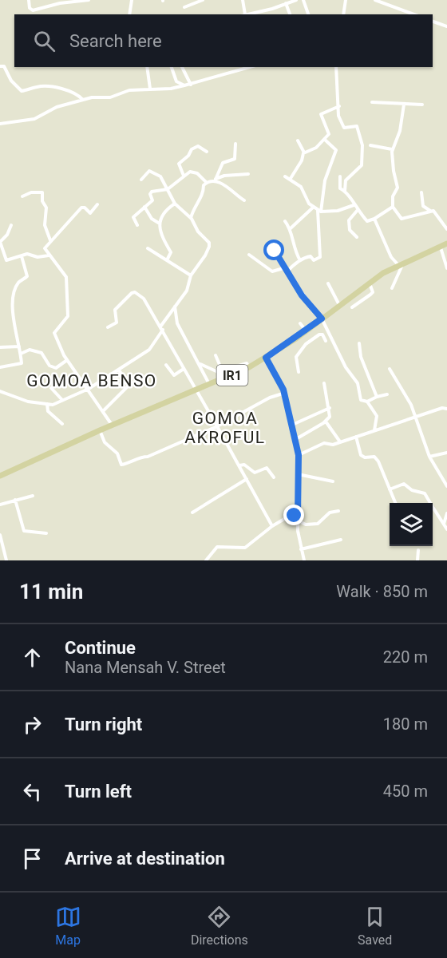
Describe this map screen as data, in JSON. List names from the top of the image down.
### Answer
{
  "streets": {
    "main road": ["IR1"]
  },
  "districts": ["GOMOA BENSO", "GOMOA AKROFUL"],
  "page": {
    "search": "Search here",
    "heading": ["11 min", "Walk · 850 m"],
    "list": [
      ["Continue", "Nana Mensah V. Street", "220 m"],
      ["Turn right", "180 m"],
      ["Turn left", "450 m"],
      "Arrive at destination"
    ],
    "nav": ["Map", "Directions", "Saved"]
  }
}
